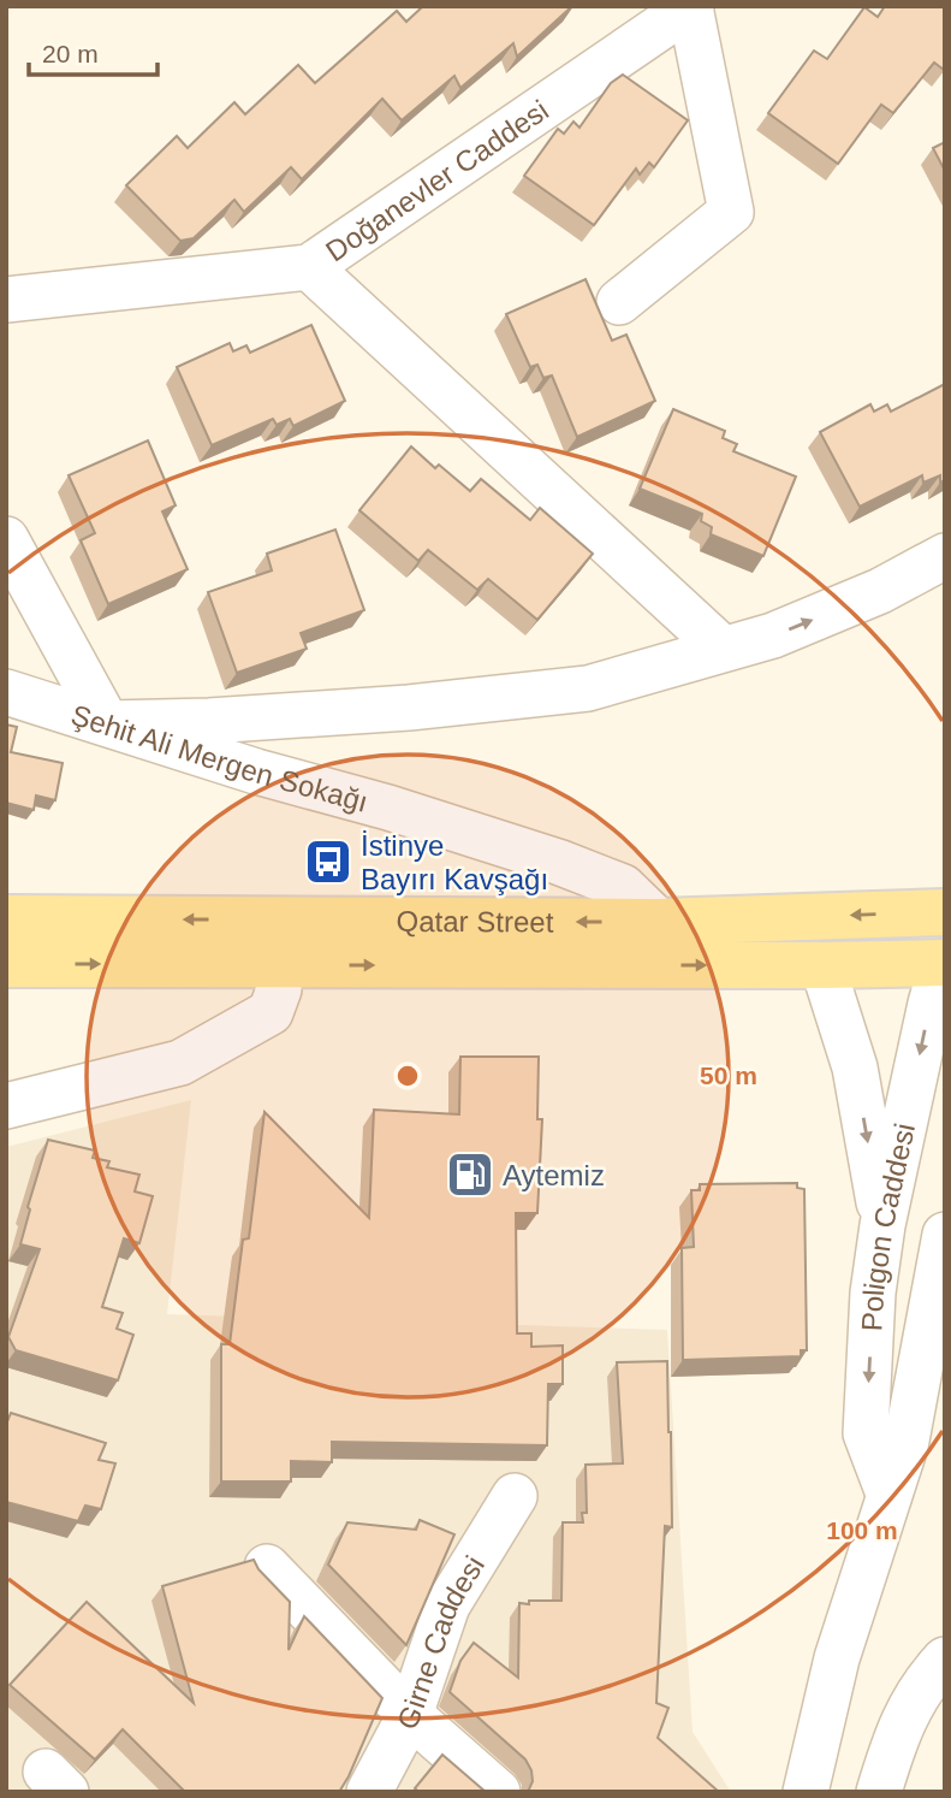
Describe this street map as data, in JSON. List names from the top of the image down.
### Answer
{
  "streets": {
    "main road": ["Qatar Street"],
    "street": [
      "Doğanevler Caddesi",
      "Şehit Ali Mergen Sokağı",
      "Poligon Caddesi",
      "Girne Caddesi"
    ]
  },
  "crossings": [
    ["Şehit Ali Mergen Sokağı", "Qatar Street"],
    ["Qatar Street", "Poligon Caddesi"]
  ],
  "places": {
    "bus stop": ["İstinye Bayırı Kavşağı"],
    "fuel station": ["Aytemiz"]
  },
  "scale_bar": "20 m",
  "rings": ["50 m", "100 m"]
}
